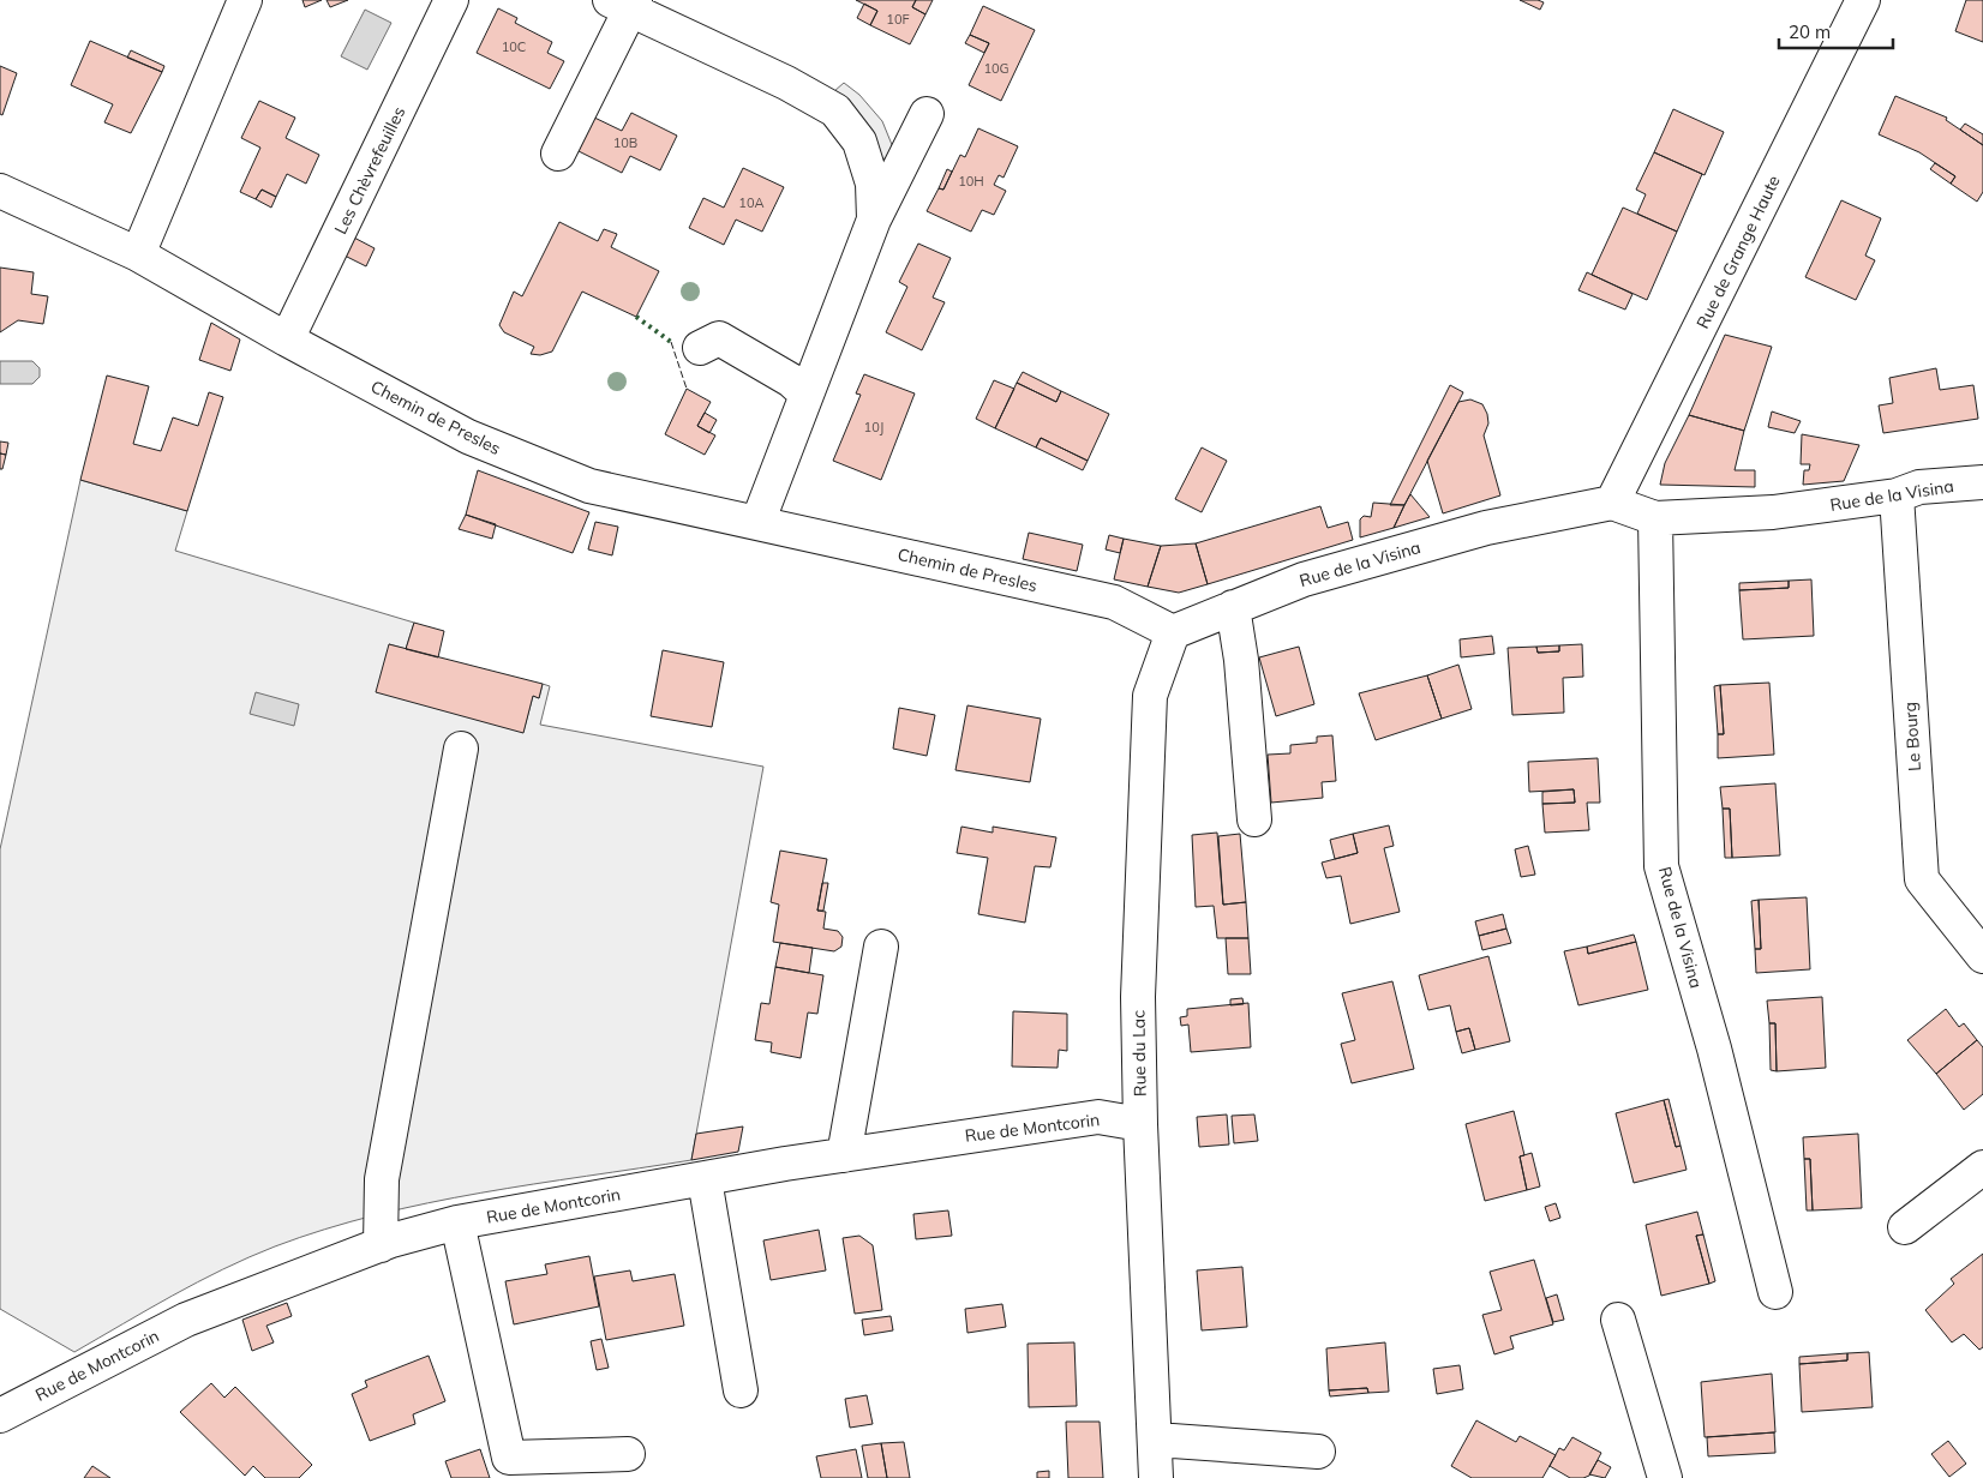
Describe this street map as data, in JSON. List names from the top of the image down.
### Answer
{
  "streets": {
    "street": [
      "Les Chèvrefeuilles",
      "Rue de Grange Haute",
      "Chemin de Presles",
      "Rue de la Visina",
      "Le Bourg",
      "Rue du Lac",
      "Rue de Montcorin"
    ]
  },
  "crossings": [
    ["Les Chèvrefeuilles", "Chemin de Presles"],
    ["Rue de Grange Haute", "Rue de la Visina"],
    ["Chemin de Presles", "Rue de la Visina"],
    ["Chemin de Presles", "Rue du Lac"],
    ["Rue de la Visina", "Le Bourg"],
    ["Rue de la Visina", "Rue du Lac"],
    ["Rue du Lac", "Rue de Montcorin"]
  ],
  "house_numbers": [
    "10F",
    "10C",
    "10G",
    "10B",
    "10H",
    "10A",
    "10J"
  ],
  "scale_bar": "20 m"
}
